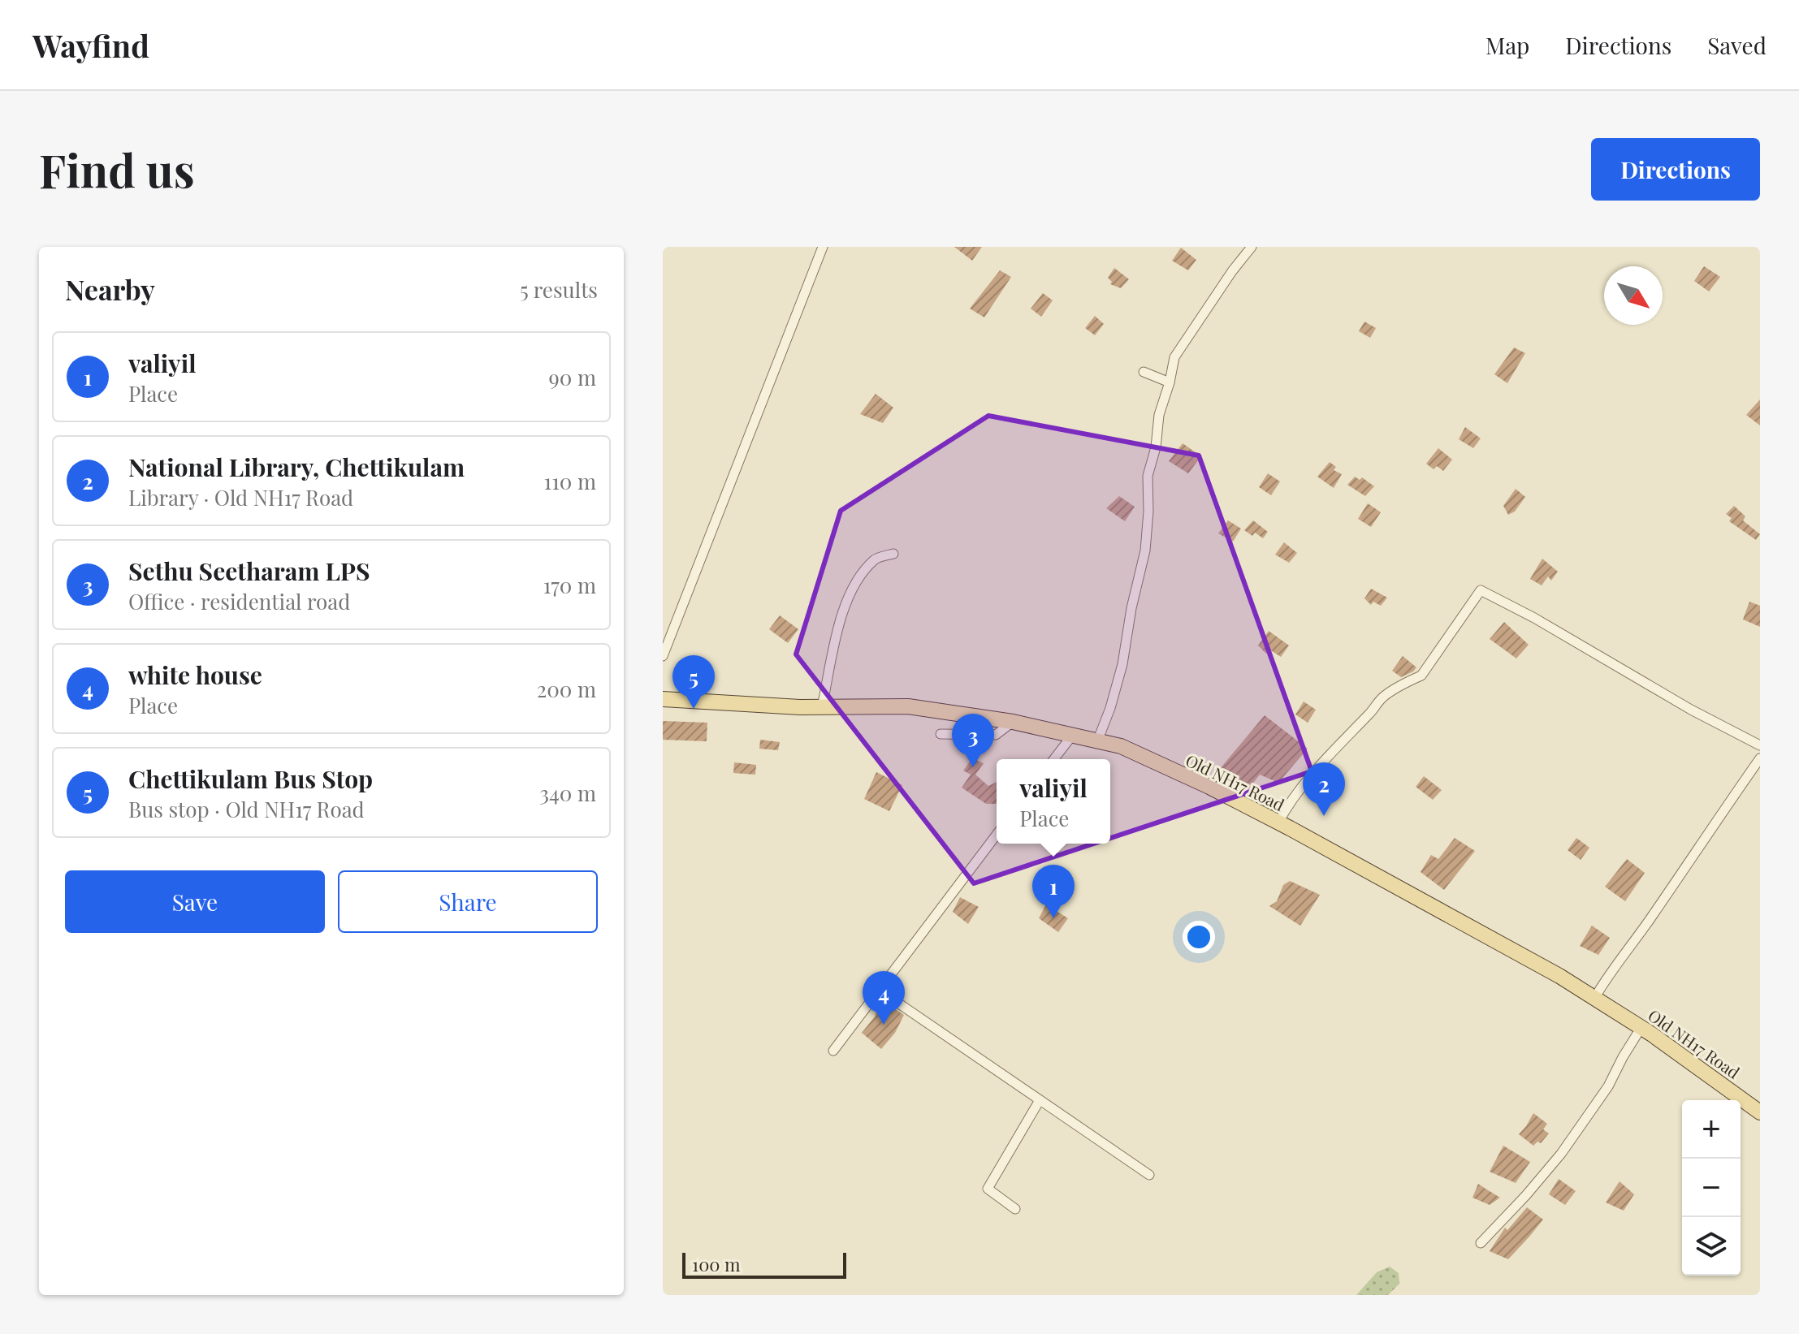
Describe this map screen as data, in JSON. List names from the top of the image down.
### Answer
{
  "streets": {
    "main road": ["Old NH17 Road"]
  },
  "scale_bar": "100 m",
  "north": "bottom right",
  "page": {
    "header": "Wayfind",
    "nav": ["Map", "Directions", "Saved"],
    "buttons": [
      "Directions",
      ["Save", "Share"]
    ],
    "title": "Find us",
    "heading": ["Nearby", "5 results"],
    "list": [
      {
        "mark": "1",
        "name": "valiyil",
        "note": "Place",
        "value": "90 m"
      },
      {
        "mark": "2",
        "name": "National Library, Chettikulam",
        "note": "Library · Old NH17 Road",
        "value": "110 m"
      },
      {
        "mark": "3",
        "name": "Sethu Seetharam LPS",
        "note": "Office · residential road",
        "value": "170 m"
      },
      {
        "mark": "4",
        "name": "white house",
        "note": "Place",
        "value": "200 m"
      },
      {
        "mark": "5",
        "name": "Chettikulam Bus Stop",
        "note": "Bus stop · Old NH17 Road",
        "value": "340 m"
      }
    ],
    "pins": [
      "5",
      "3",
      "2",
      "1",
      "4"
    ],
    "popup": ["valiyil", "Place"],
    "map_buttons": ["+", "−"],
    "scale": "100 m"
  }
}
